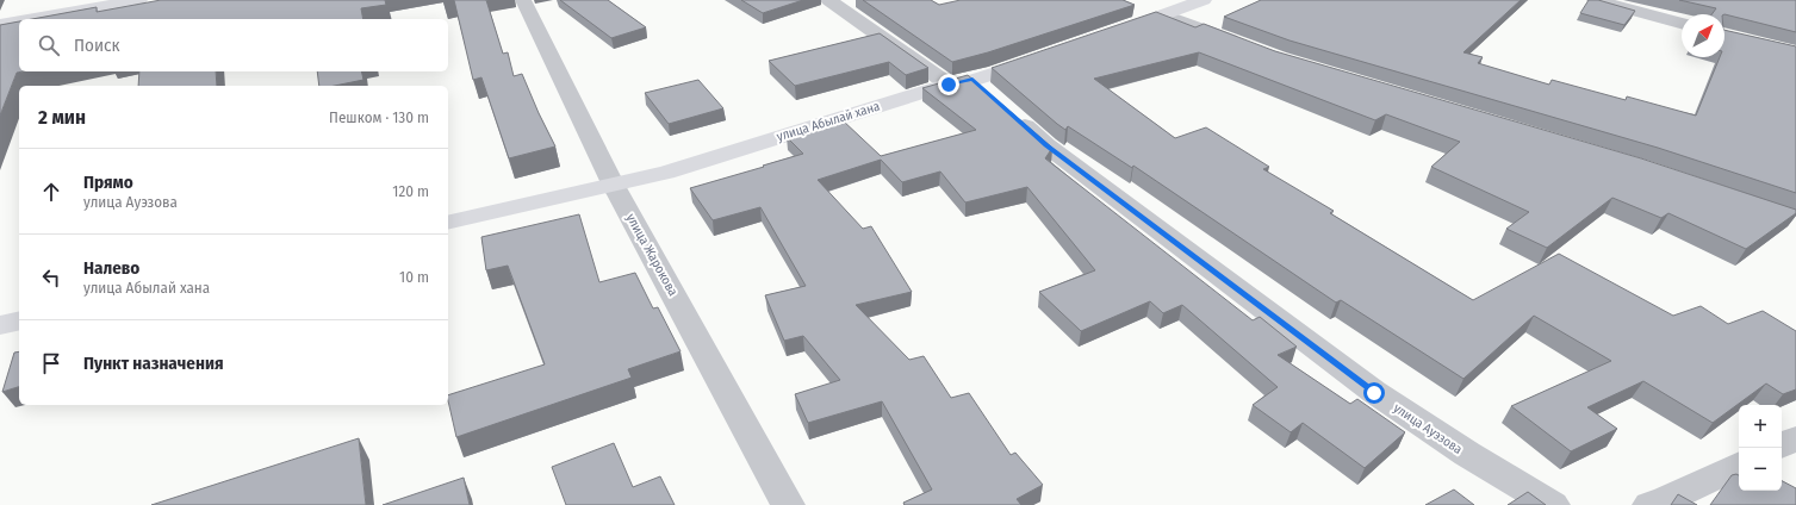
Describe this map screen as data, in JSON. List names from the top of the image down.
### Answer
{
  "streets": {
    "street": ["улица Абылай хана", "улица Жарокова", "улица Ауэзова"]
  },
  "crossings": [
    ["улица Абылай хана", "улица Жарокова"],
    ["улица Абылай хана", "улица Ауэзова"]
  ],
  "north": "top right",
  "page": {
    "search": "Поиск",
    "heading": ["2 мин", "Пешком · 130 m"],
    "list": [
      ["Прямо", "улица Ауэзова", "120 m"],
      ["Налево", "улица Абылай хана", "10 m"],
      "Пункт назначения"
    ],
    "map_buttons": ["+", "−"]
  }
}
